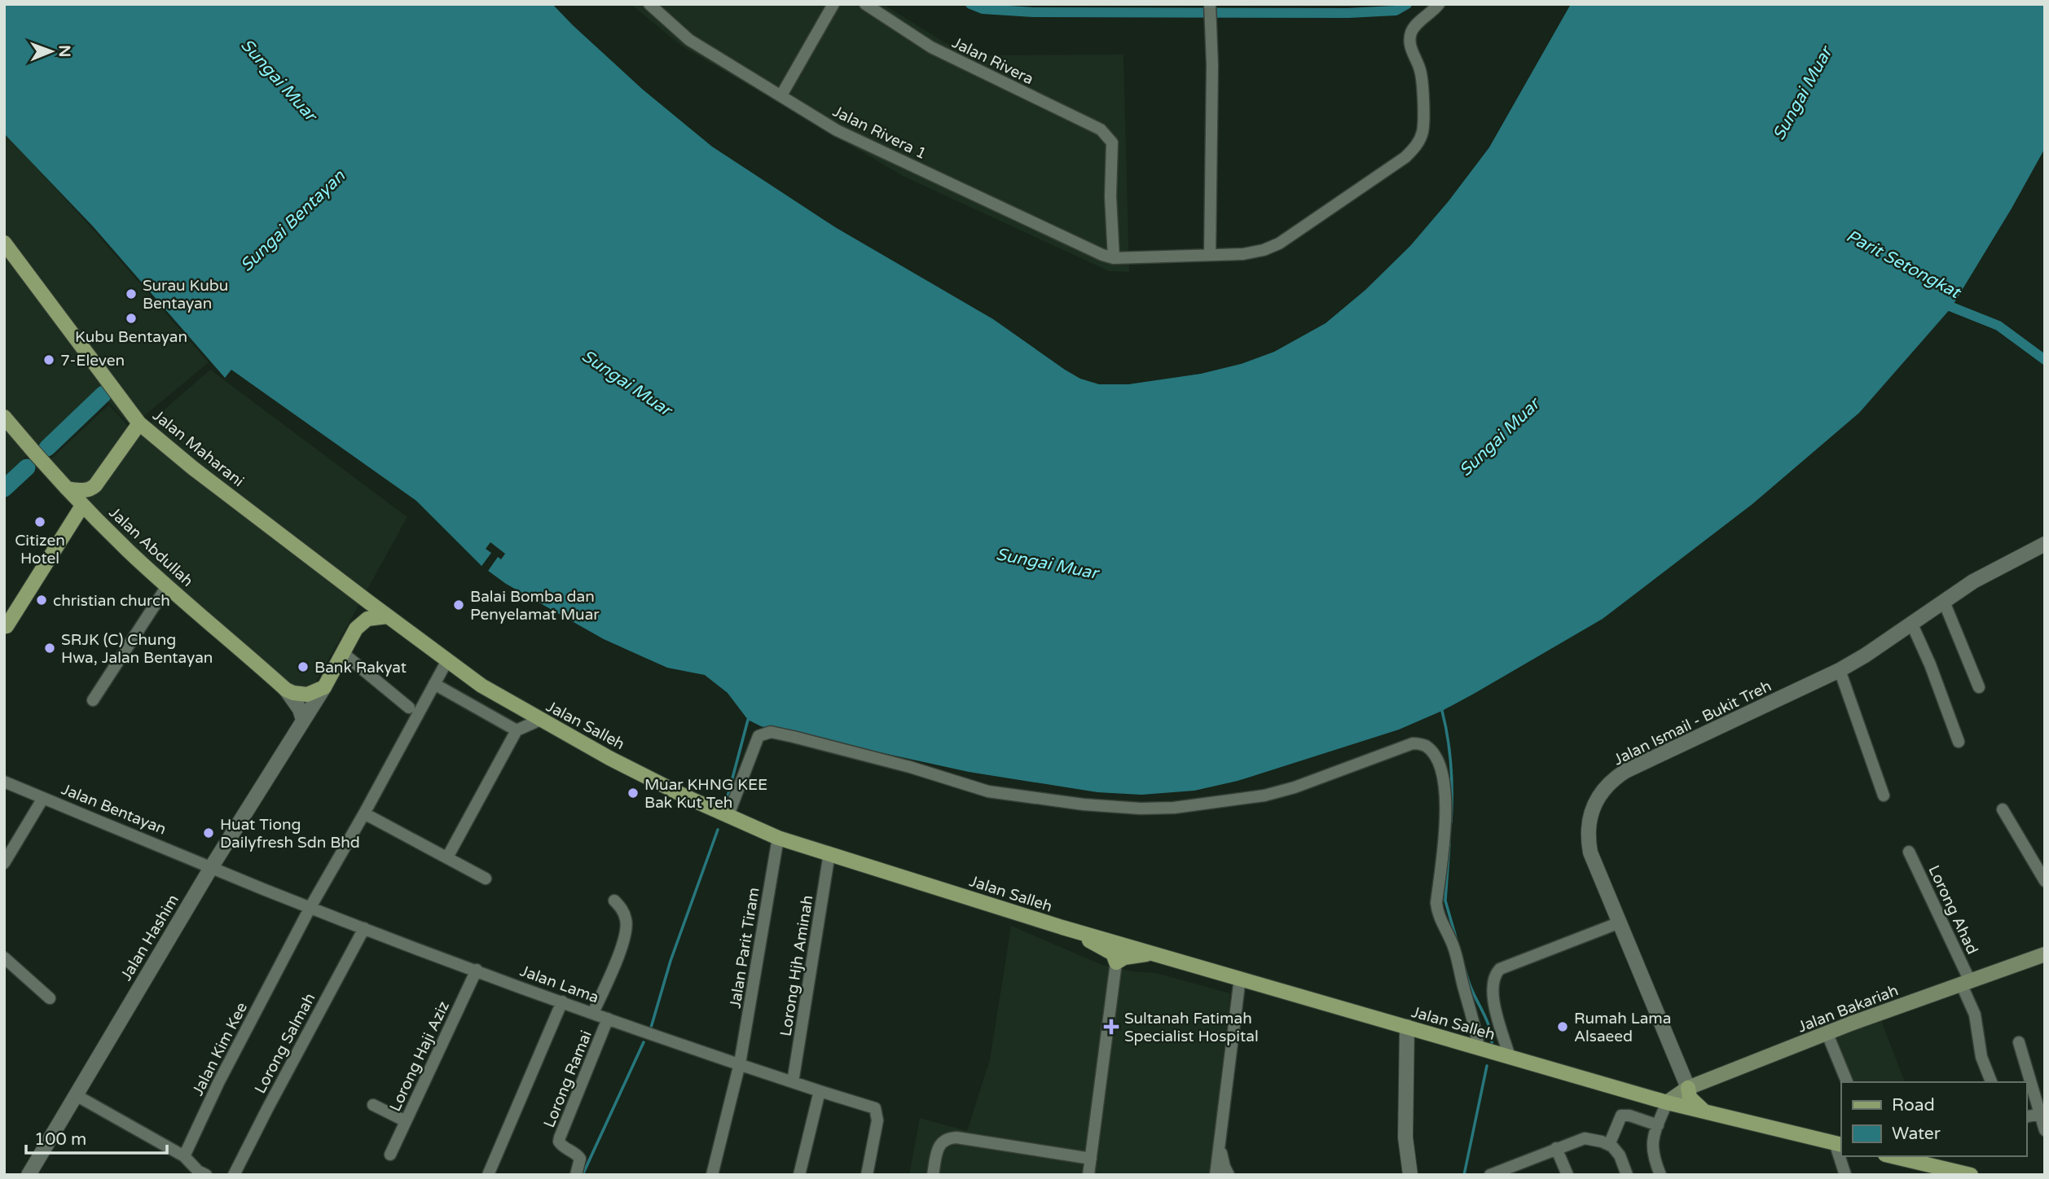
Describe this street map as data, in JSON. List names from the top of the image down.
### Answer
{
  "streets": {
    "main road": [
      "Jalan Maharani",
      "Jalan Abdullah",
      "Jalan Salleh",
      "Jalan Bakariah"
    ],
    "street": [
      "Jalan Rivera",
      "Jalan Rivera 1",
      "Jalan Ismail - Bukit Treh",
      "Jalan Bentayan",
      "Lorong Ahad",
      "Jalan Hashim",
      "Jalan Parit Tiram",
      "Lorong Hjh Aminah",
      "Jalan Lama",
      "Lorong Salmah",
      "Jalan Kim Kee",
      "Lorong Haji Aziz",
      "Lorong Ramai"
    ]
  },
  "crossings": [
    ["Jalan Rivera", "Jalan Rivera 1"],
    ["Jalan Maharani", "Jalan Salleh"],
    ["Jalan Ismail - Bukit Treh", "Jalan Bakariah"],
    ["Jalan Salleh", "Jalan Parit Tiram"],
    ["Jalan Salleh", "Lorong Hjh Aminah"],
    ["Jalan Salleh", "Jalan Bakariah"],
    ["Jalan Salleh", "Jalan Kim Kee"],
    ["Jalan Bentayan", "Jalan Hashim"],
    ["Jalan Bentayan", "Jalan Lama"],
    ["Lorong Ahad", "Jalan Bakariah"],
    ["Jalan Hashim", "Jalan Lama"],
    ["Jalan Parit Tiram", "Jalan Lama"],
    ["Lorong Hjh Aminah", "Jalan Lama"],
    ["Jalan Lama", "Lorong Salmah"],
    ["Jalan Lama", "Jalan Kim Kee"],
    ["Jalan Lama", "Lorong Haji Aziz"],
    ["Jalan Lama", "Lorong Ramai"]
  ],
  "water": ["Sungai Muar", "Sungai Bentayan", "Parit Setongkat"],
  "places": {
    "other": [
      "Surau Kubu Bentayan",
      "Kubu Bentayan",
      "7-Eleven",
      "Citizen Hotel",
      "christian church",
      "Balai Bomba dan Penyelamat Muar",
      "SRJK (C) Chung Hwa, Jalan Bentayan",
      "Bank Rakyat",
      "Muar KHNG KEE Bak Kut Teh",
      "Huat Tiong Dailyfresh Sdn Bhd",
      "Rumah Lama Alsaeed"
    ],
    "health": ["Sultanah Fatimah Specialist Hospital"]
  },
  "legend": ["Road", "Water"],
  "scale_bar": "100 m",
  "north": "right"
}
